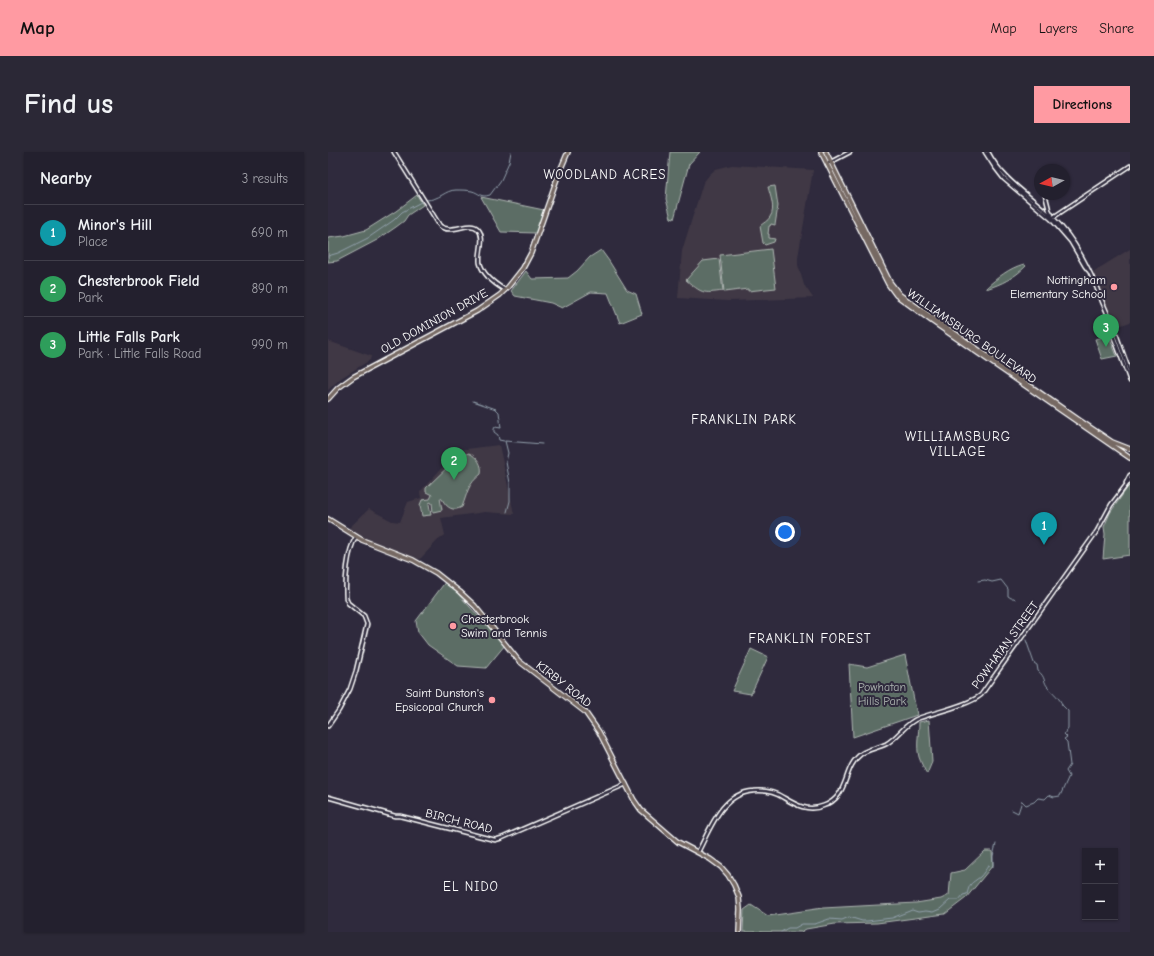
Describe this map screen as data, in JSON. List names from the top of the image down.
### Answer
{
  "streets": {
    "main road": ["OLD DOMINION DRIVE", "WILLIAMSBURG BOULEVARD", "KIRBY ROAD"],
    "street": ["POWHATAN STREET", "BIRCH ROAD"]
  },
  "crossings": [
    ["POWHATAN STREET", "KIRBY ROAD"],
    ["KIRBY ROAD", "BIRCH ROAD"]
  ],
  "districts": [
    "WOODLAND ACRES",
    "FRANKLIN PARK",
    "WILLIAMSBURG VILLAGE",
    "FRANKLIN FOREST",
    "EL NIDO"
  ],
  "parks": ["Powhatan Hills Park"],
  "places": ["Nottingham Elementary School", "Chesterbrook Swim and Tennis", "Saint Dunston's Epsicopal Church"],
  "north": "left",
  "page": {
    "header": "Map",
    "nav": ["Map", "Layers", "Share"],
    "buttons": "Directions",
    "title": "Find us",
    "heading": ["Nearby", "3 results"],
    "list": [
      {
        "mark": "1",
        "name": "Minor's Hill",
        "note": "Place",
        "value": "690 m"
      },
      {
        "mark": "2",
        "name": "Chesterbrook Field",
        "note": "Park",
        "value": "890 m"
      },
      {
        "mark": "3",
        "name": "Little Falls Park",
        "note": "Park · Little Falls Road",
        "value": "990 m"
      }
    ],
    "pins": ["3", "2", "1"],
    "map_buttons": ["+", "−"]
  }
}
